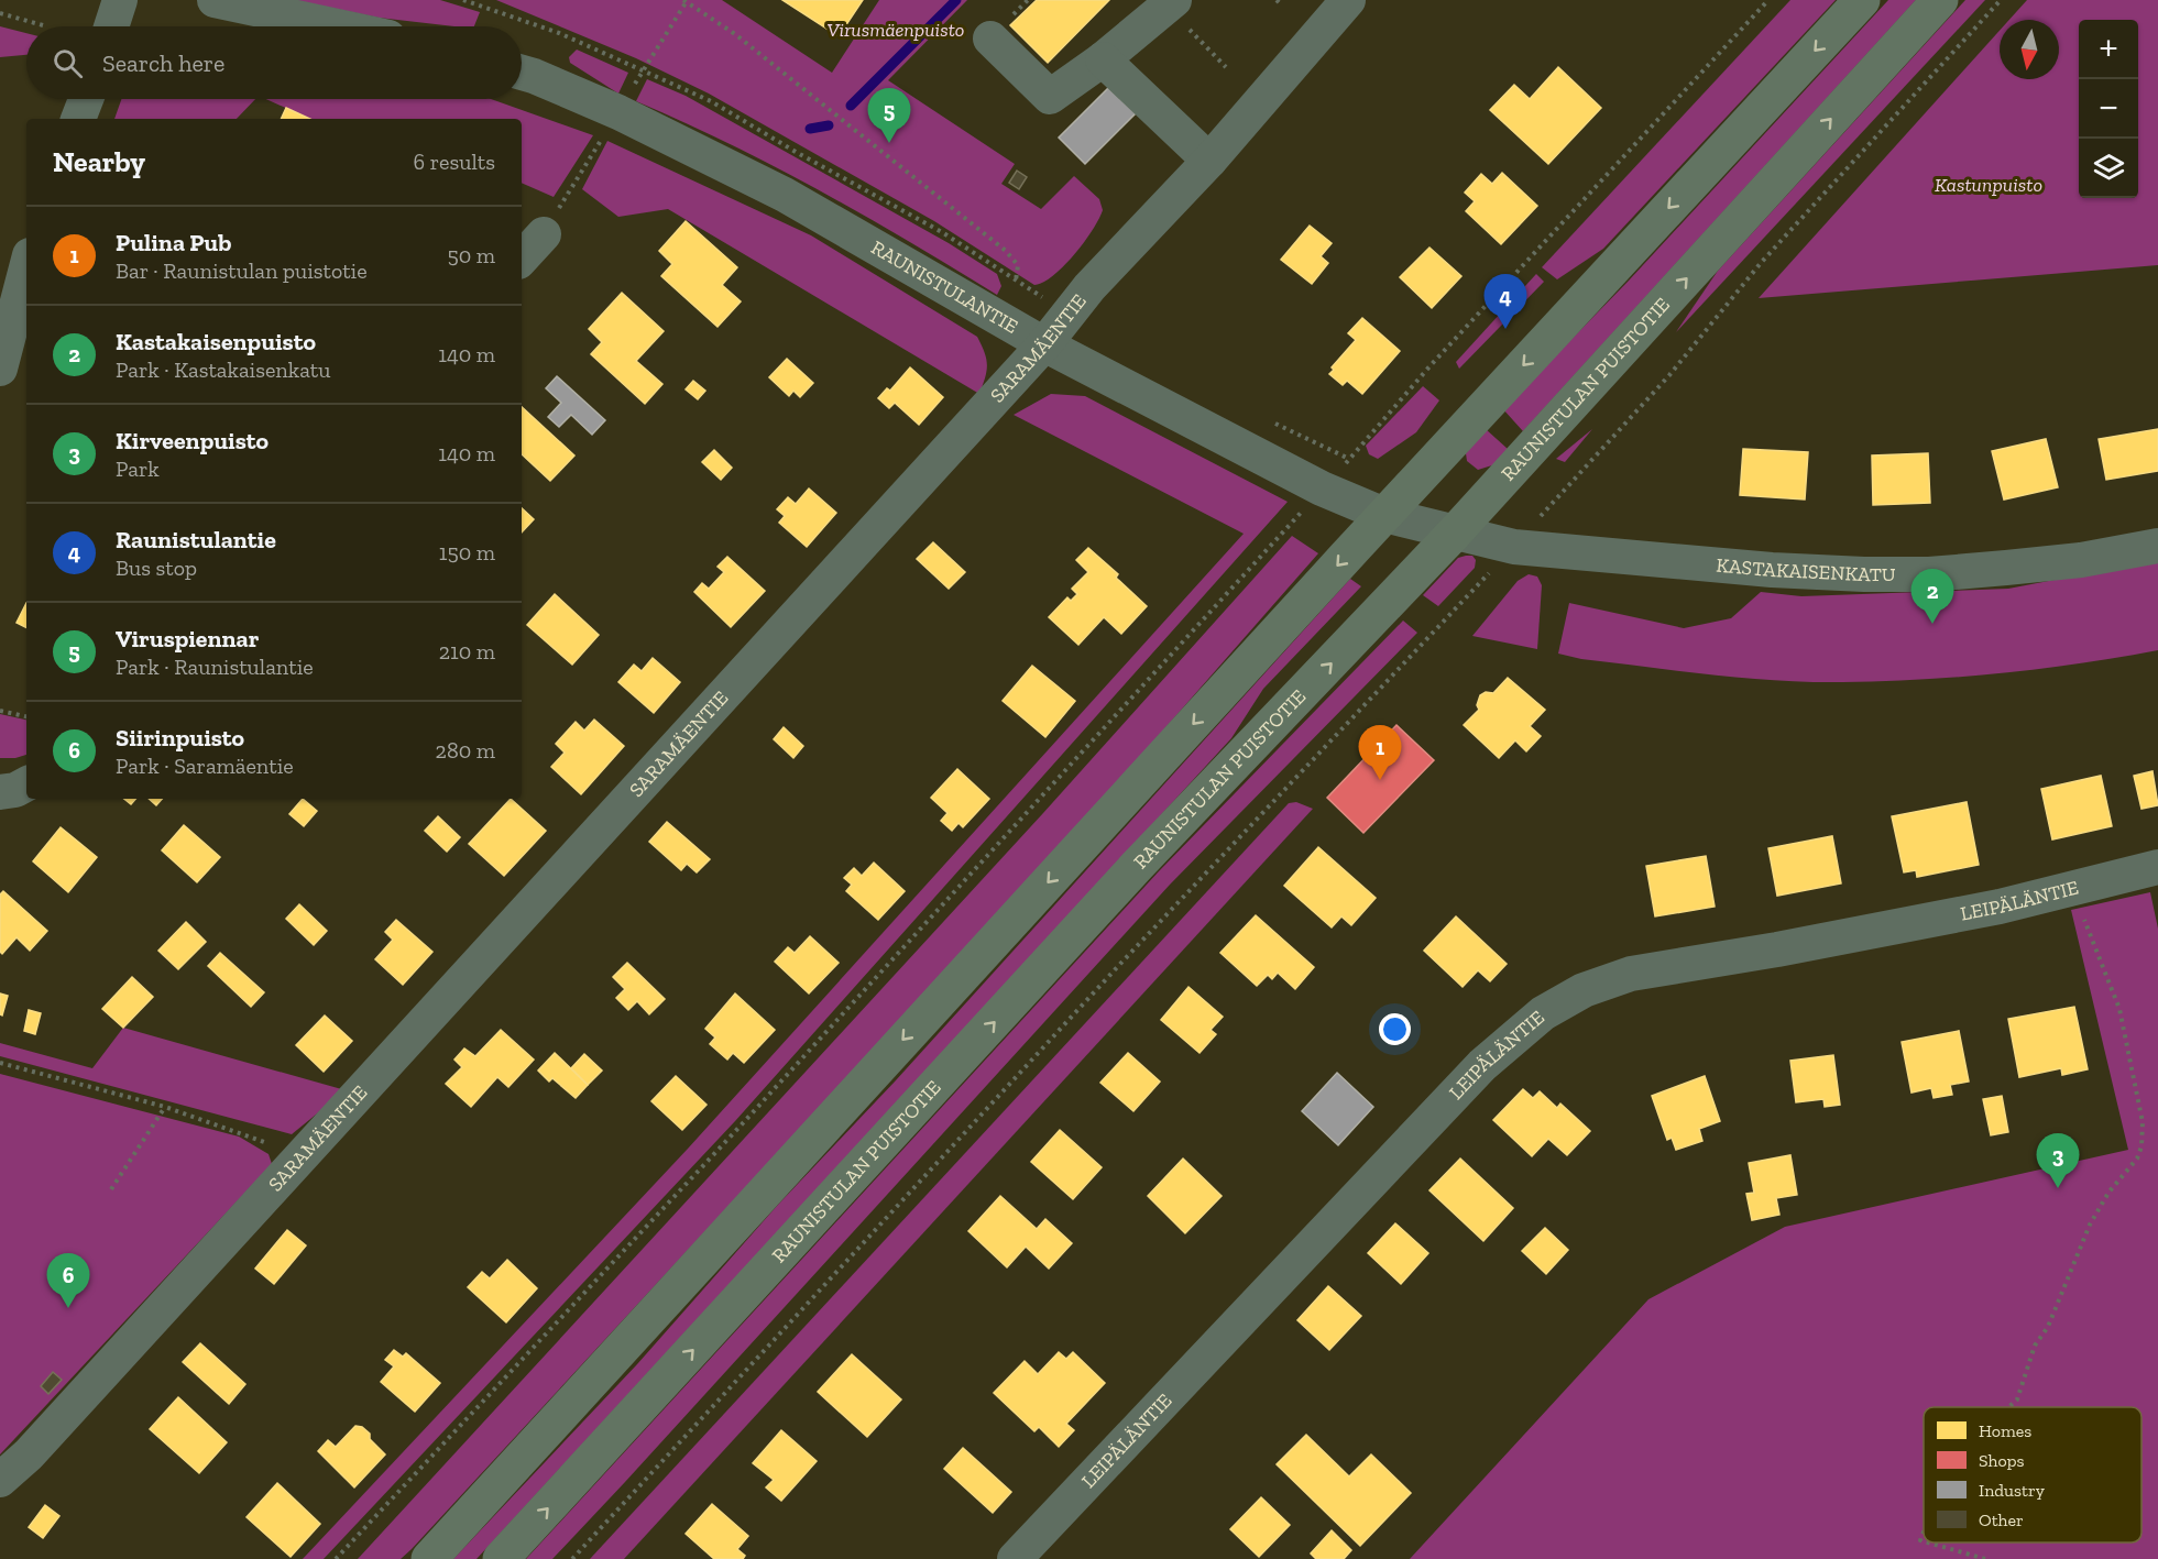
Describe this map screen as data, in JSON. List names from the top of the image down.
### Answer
{
  "streets": {
    "main road": ["RAUNISTULAN PUISTOTIE"],
    "street": [
      "RAUNISTULANTIE",
      "SARAMÄENTIE",
      "KASTAKAISENKATU",
      "LEIPÄLÄNTIE"
    ]
  },
  "crossings": [
    ["RAUNISTULANTIE", "SARAMÄENTIE"],
    ["RAUNISTULANTIE", "RAUNISTULAN PUISTOTIE"],
    ["RAUNISTULANTIE", "KASTAKAISENKATU"],
    ["RAUNISTULAN PUISTOTIE", "KASTAKAISENKATU"]
  ],
  "parks": ["Virusmäenpuisto", "Kastunpuisto"],
  "legend": [
    "Homes",
    "Shops",
    "Industry",
    "Other"
  ],
  "north": "bottom",
  "page": {
    "map_buttons": ["+", "−"],
    "search": "Search here",
    "pins": [
      "5",
      "4",
      "2",
      "1",
      "3",
      "6"
    ],
    "heading": ["Nearby", "6 results"],
    "list": [
      {
        "mark": "1",
        "name": "Pulina Pub",
        "note": "Bar · Raunistulan puistotie",
        "value": "50 m"
      },
      {
        "mark": "2",
        "name": "Kastakaisenpuisto",
        "note": "Park · Kastakaisenkatu",
        "value": "140 m"
      },
      {
        "mark": "3",
        "name": "Kirveenpuisto",
        "note": "Park",
        "value": "140 m"
      },
      {
        "mark": "4",
        "name": "Raunistulantie",
        "note": "Bus stop",
        "value": "150 m"
      },
      {
        "mark": "5",
        "name": "Viruspiennar",
        "note": "Park · Raunistulantie",
        "value": "210 m"
      },
      {
        "mark": "6",
        "name": "Siirinpuisto",
        "note": "Park · Saramäentie",
        "value": "280 m"
      }
    ]
  }
}
